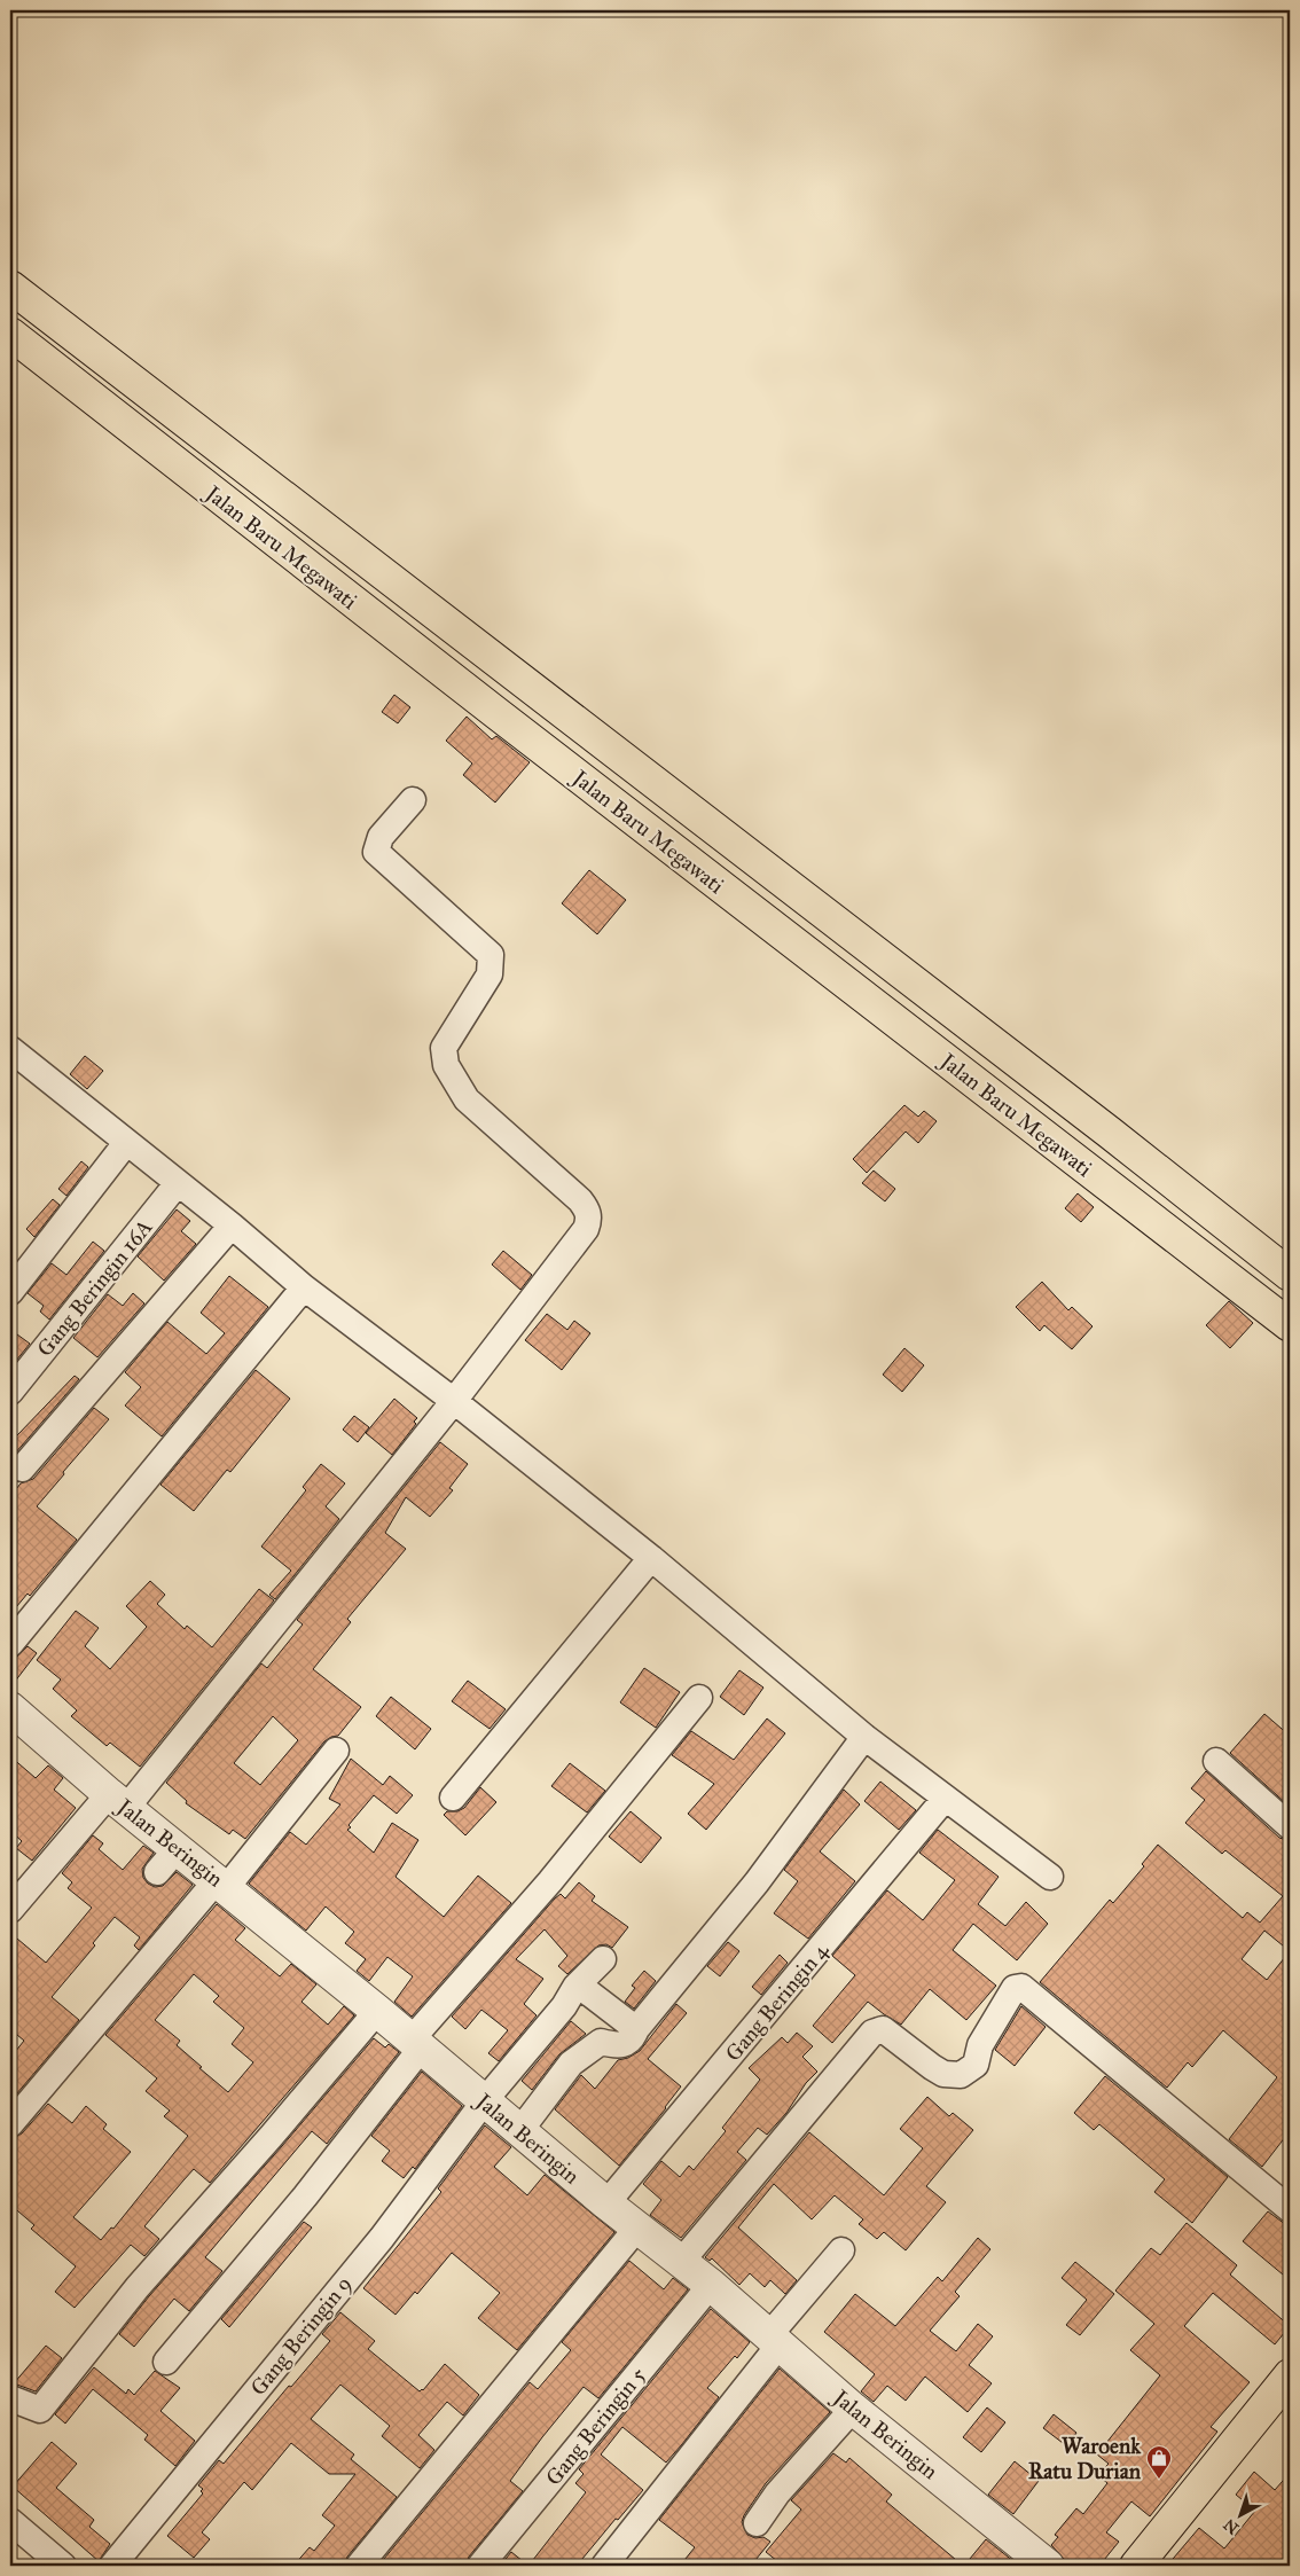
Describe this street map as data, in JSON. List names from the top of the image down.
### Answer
{
  "streets": {
    "highway": ["Jalan Baru Megawati"],
    "street": [
      "Gang Beringin 16A",
      "Jalan Beringin",
      "Gang Beringin 4",
      "Gang Beringin 9",
      "Gang Beringin 5"
    ]
  },
  "crossings": [
    ["Jalan Beringin", "Gang Beringin 4"],
    ["Jalan Beringin", "Gang Beringin 9"],
    ["Jalan Beringin", "Gang Beringin 5"]
  ],
  "places": {
    "shop": ["Waroenk Ratu Durian"]
  },
  "north": "bottom left"
}
